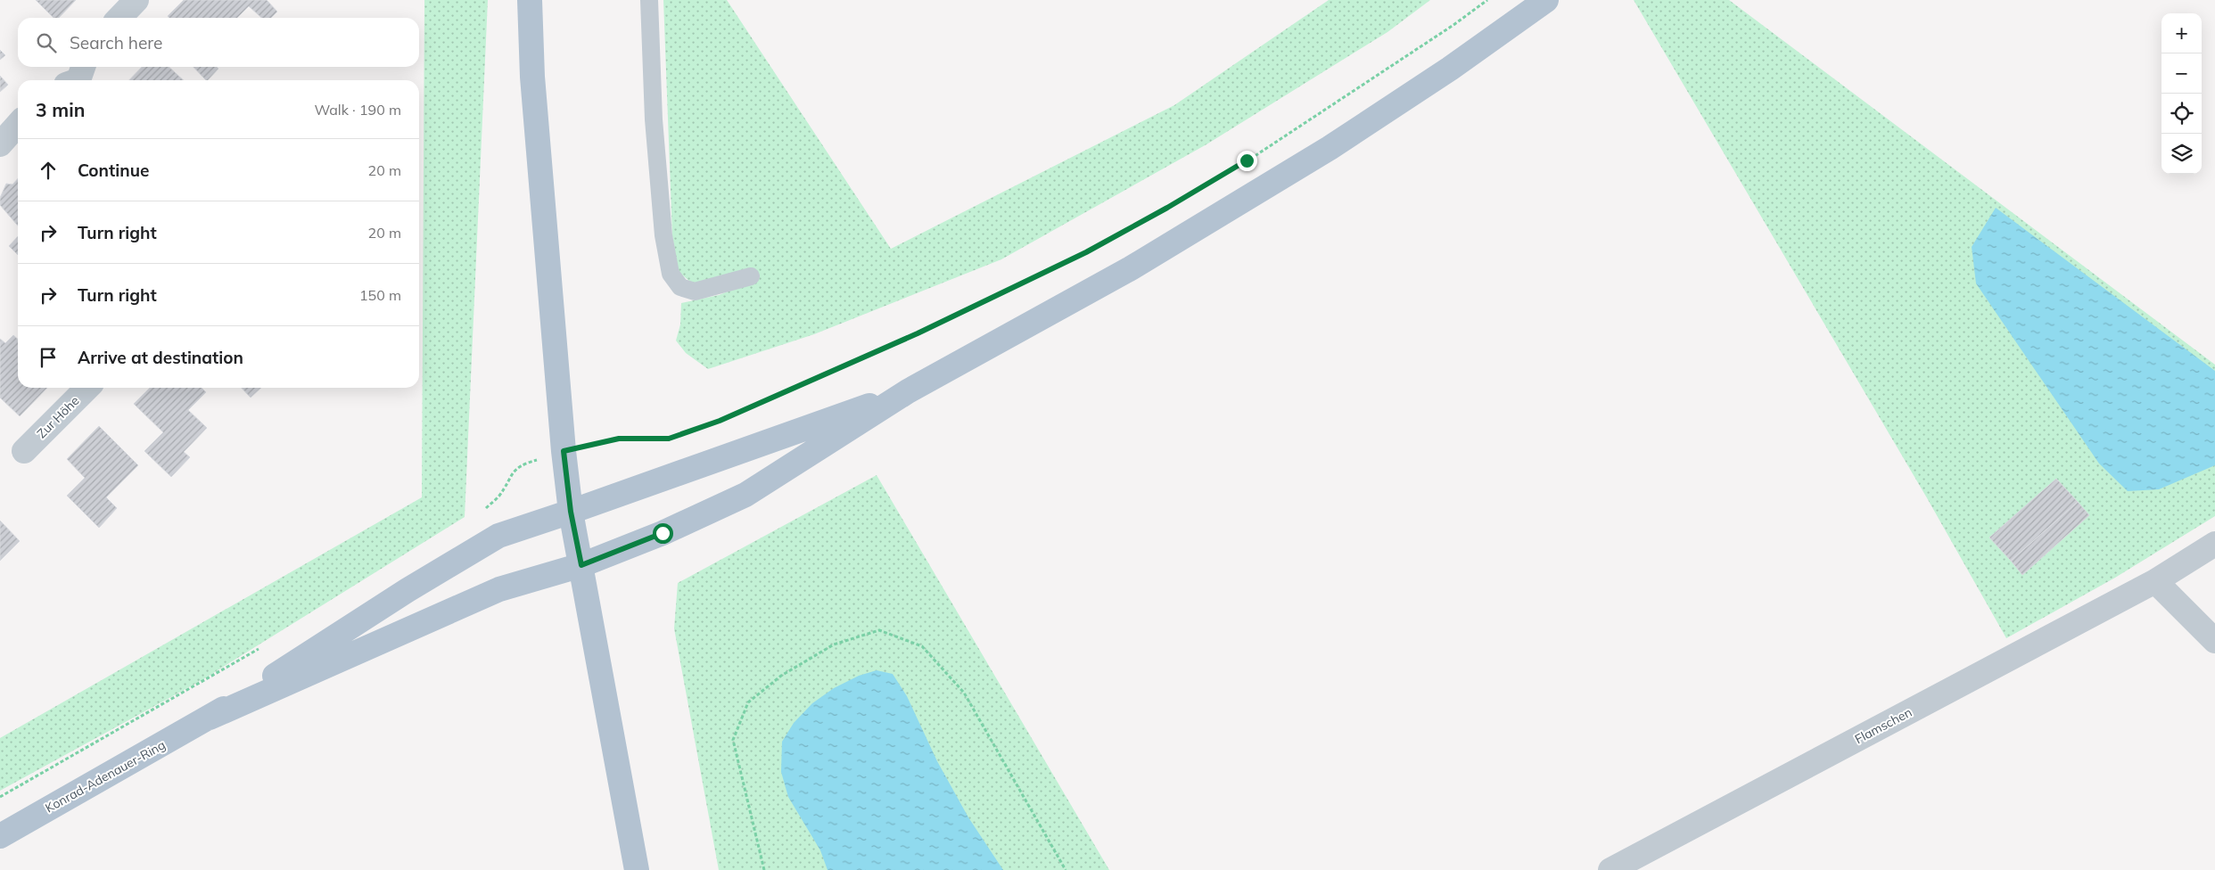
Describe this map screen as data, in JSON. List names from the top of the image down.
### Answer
{
  "streets": {
    "main road": ["Konrad-Adenauer-Ring"],
    "street": ["Zur Höhe", "Flamschen"]
  },
  "page": {
    "map_buttons": ["+", "−"],
    "search": "Search here",
    "heading": ["3 min", "Walk · 190 m"],
    "list": [
      ["Continue", "20 m"],
      ["Turn right", "20 m"],
      ["Turn right", "150 m"],
      "Arrive at destination"
    ]
  }
}
